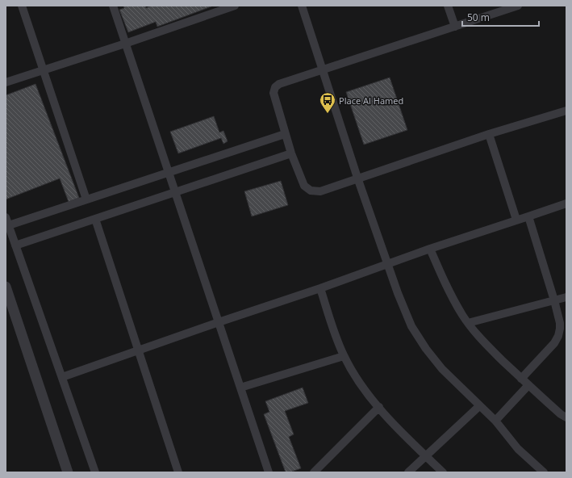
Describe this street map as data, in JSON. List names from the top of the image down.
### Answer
{
  "places": {
    "bus stop": ["Place Al Hamed"]
  },
  "scale_bar": "50 m"
}
